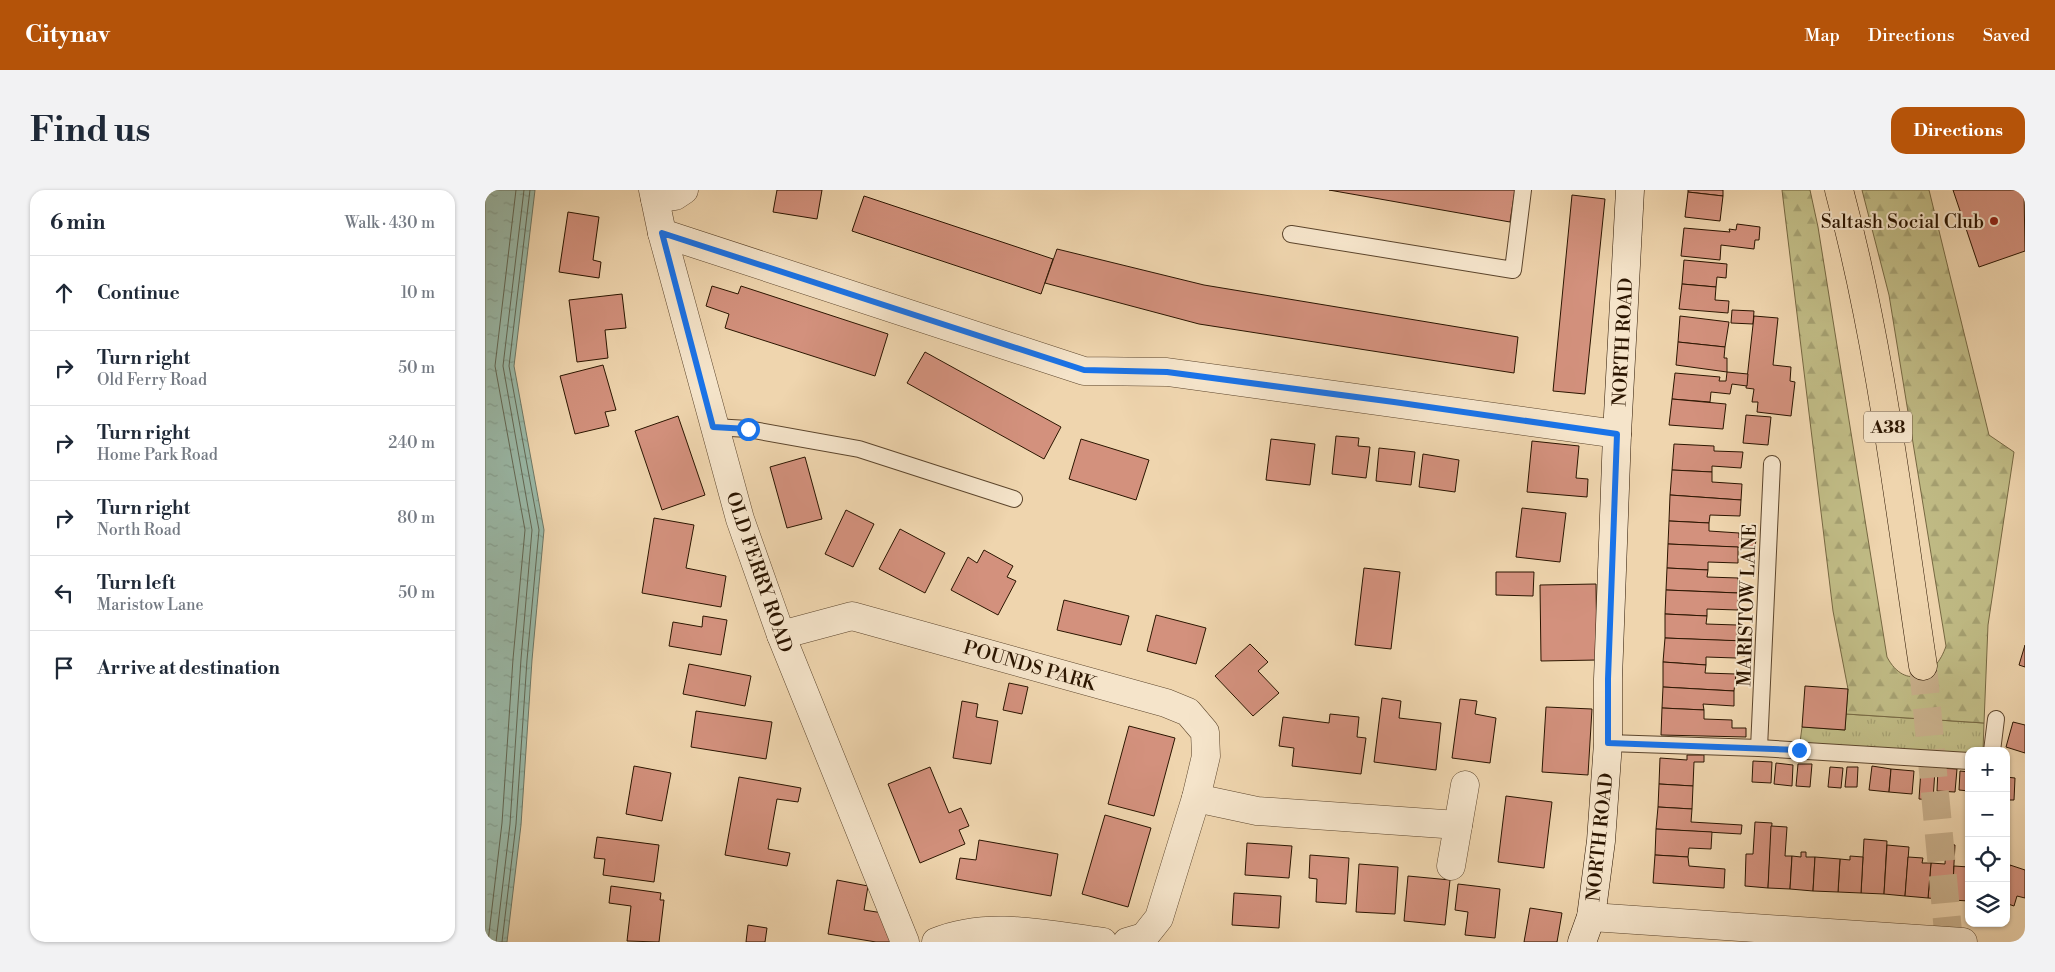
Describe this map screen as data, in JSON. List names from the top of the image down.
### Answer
{
  "streets": {
    "highway": ["A38"],
    "street": ["NORTH ROAD", "OLD FERRY ROAD", "POUNDS PARK"],
    "lane": ["MARISTOW LANE"]
  },
  "crossings": [
    ["OLD FERRY ROAD", "POUNDS PARK"]
  ],
  "places": ["Saltash Social Club"],
  "page": {
    "header": "Citynav",
    "nav": ["Map", "Directions", "Saved"],
    "buttons": "Directions",
    "title": "Find us",
    "heading": ["6 min", "Walk · 430 m"],
    "list": [
      ["Continue", "10 m"],
      ["Turn right", "Old Ferry Road", "50 m"],
      ["Turn right", "Home Park Road", "240 m"],
      ["Turn right", "North Road", "80 m"],
      ["Turn left", "Maristow Lane", "50 m"],
      "Arrive at destination"
    ],
    "map_buttons": ["+", "−"]
  }
}
